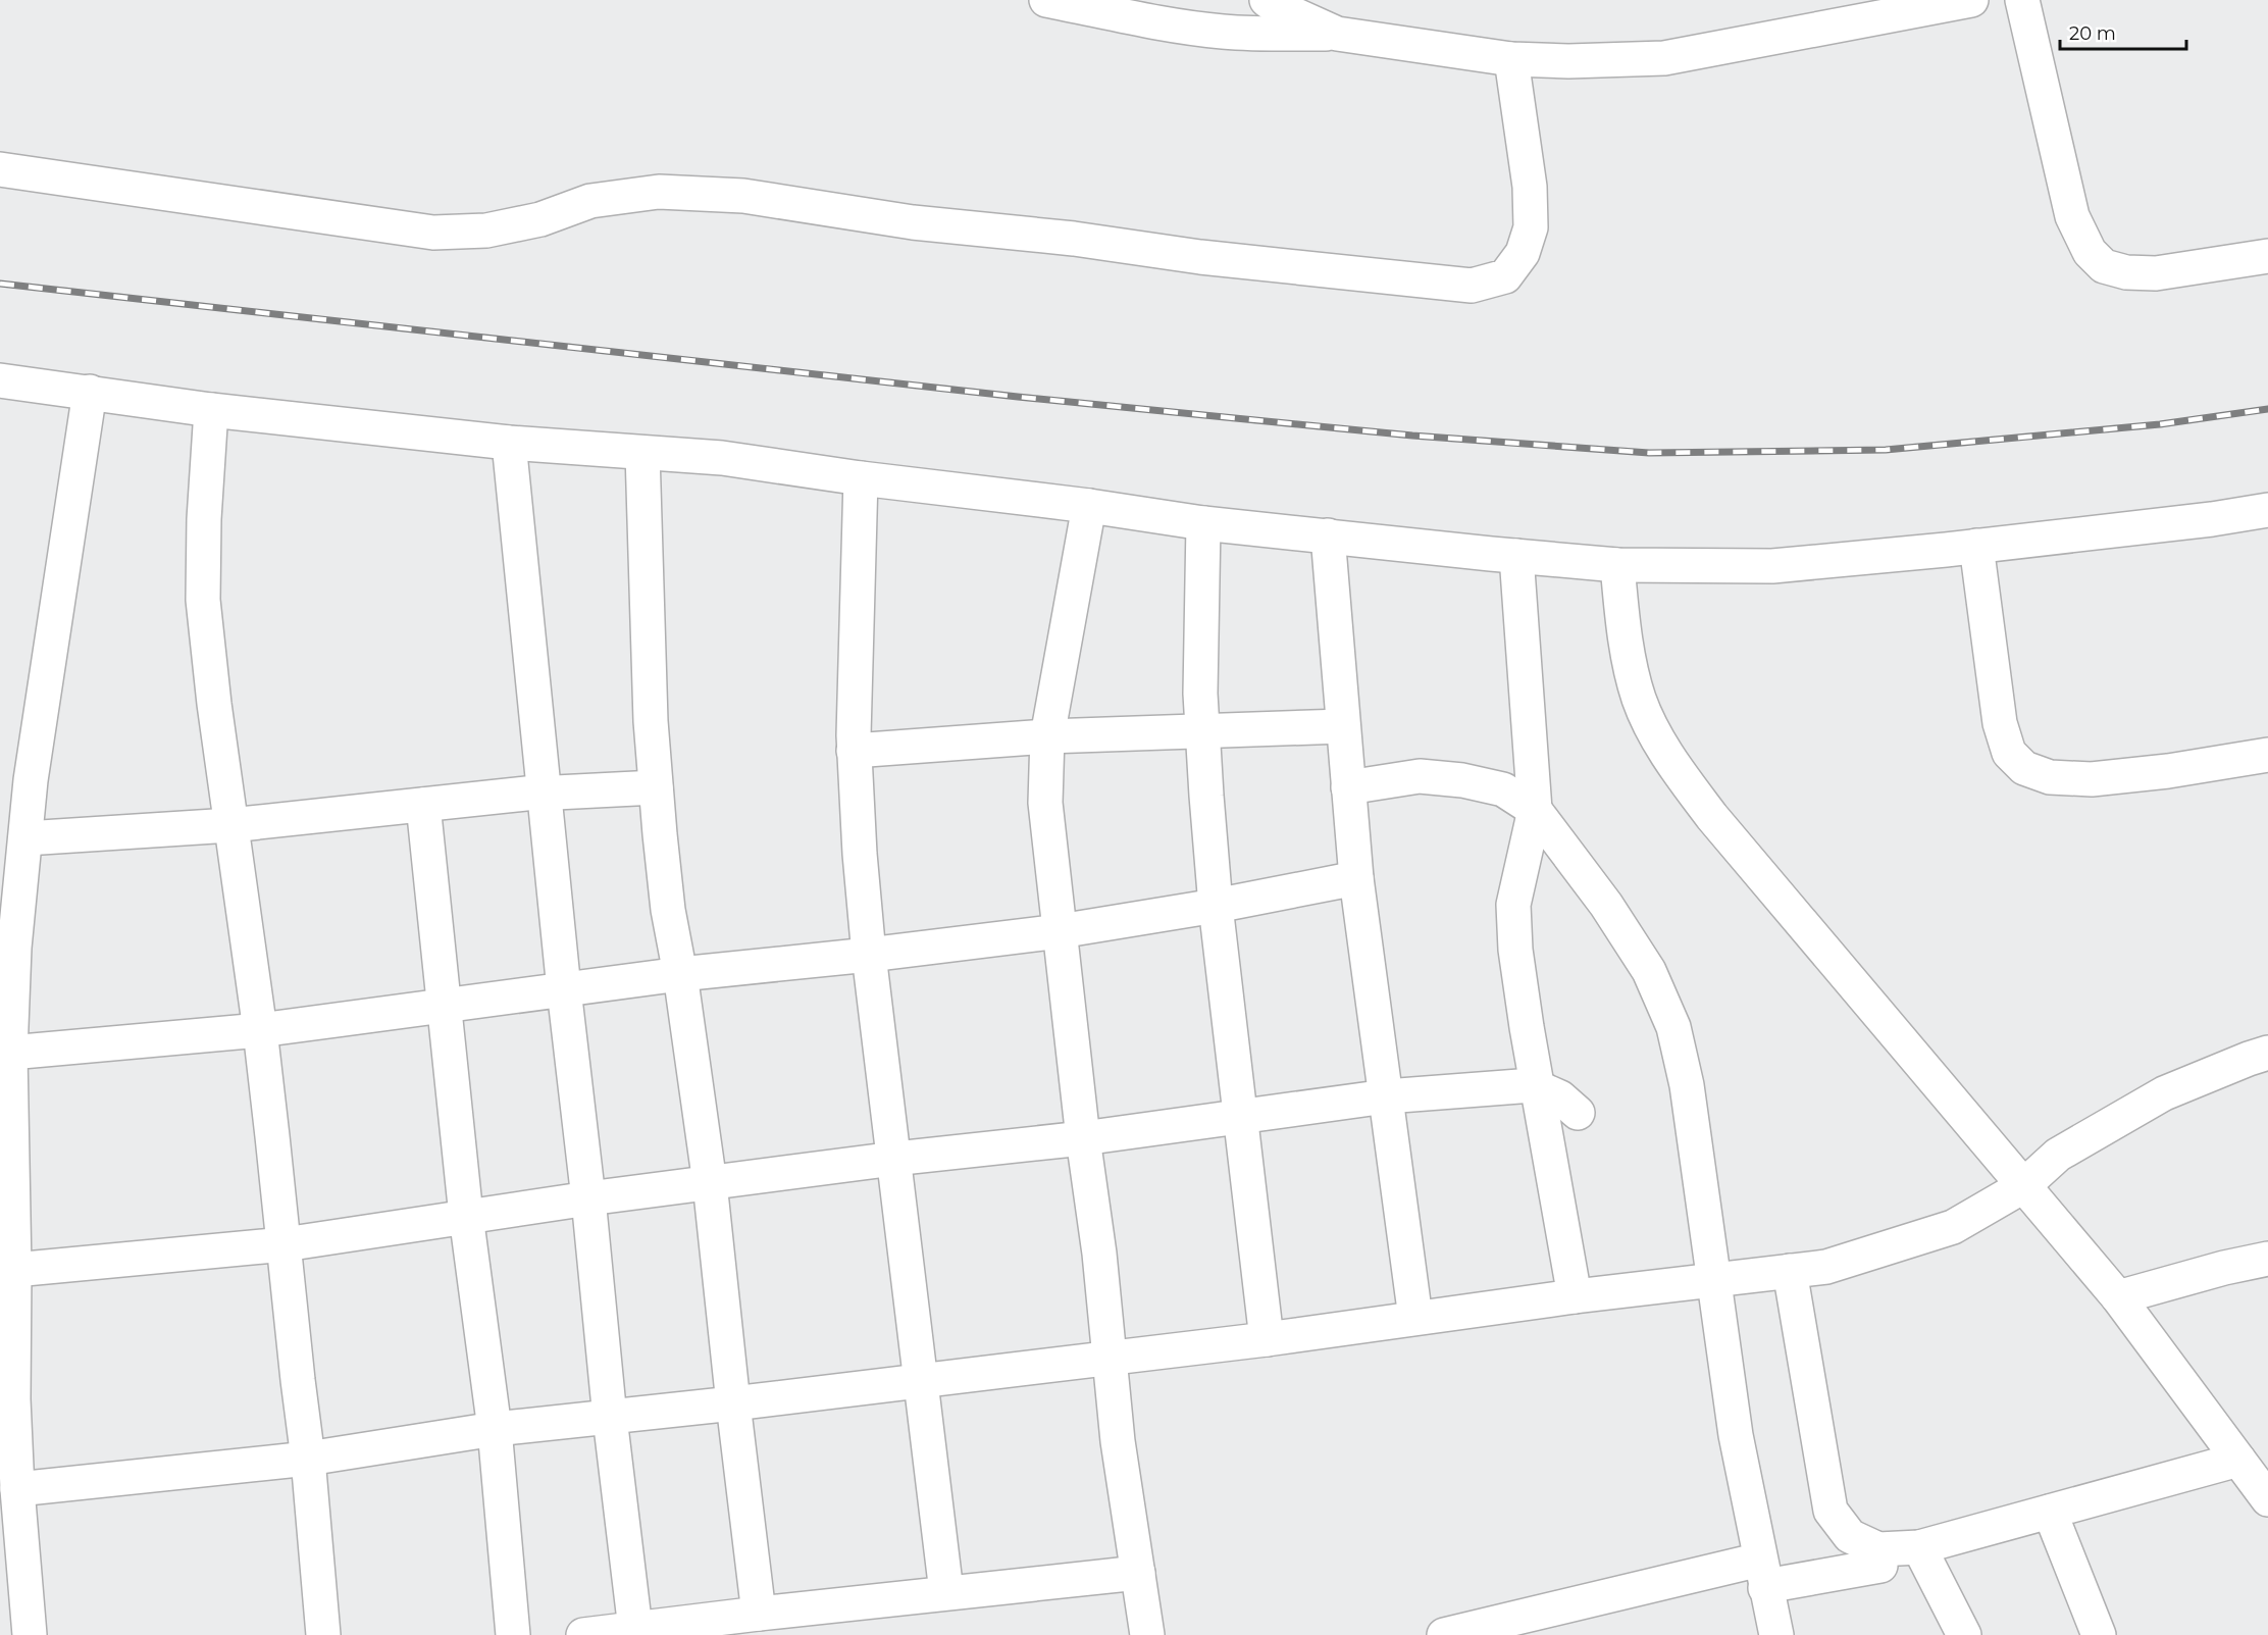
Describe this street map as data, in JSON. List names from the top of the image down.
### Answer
{
  "scale_bar": "20 m"
}
